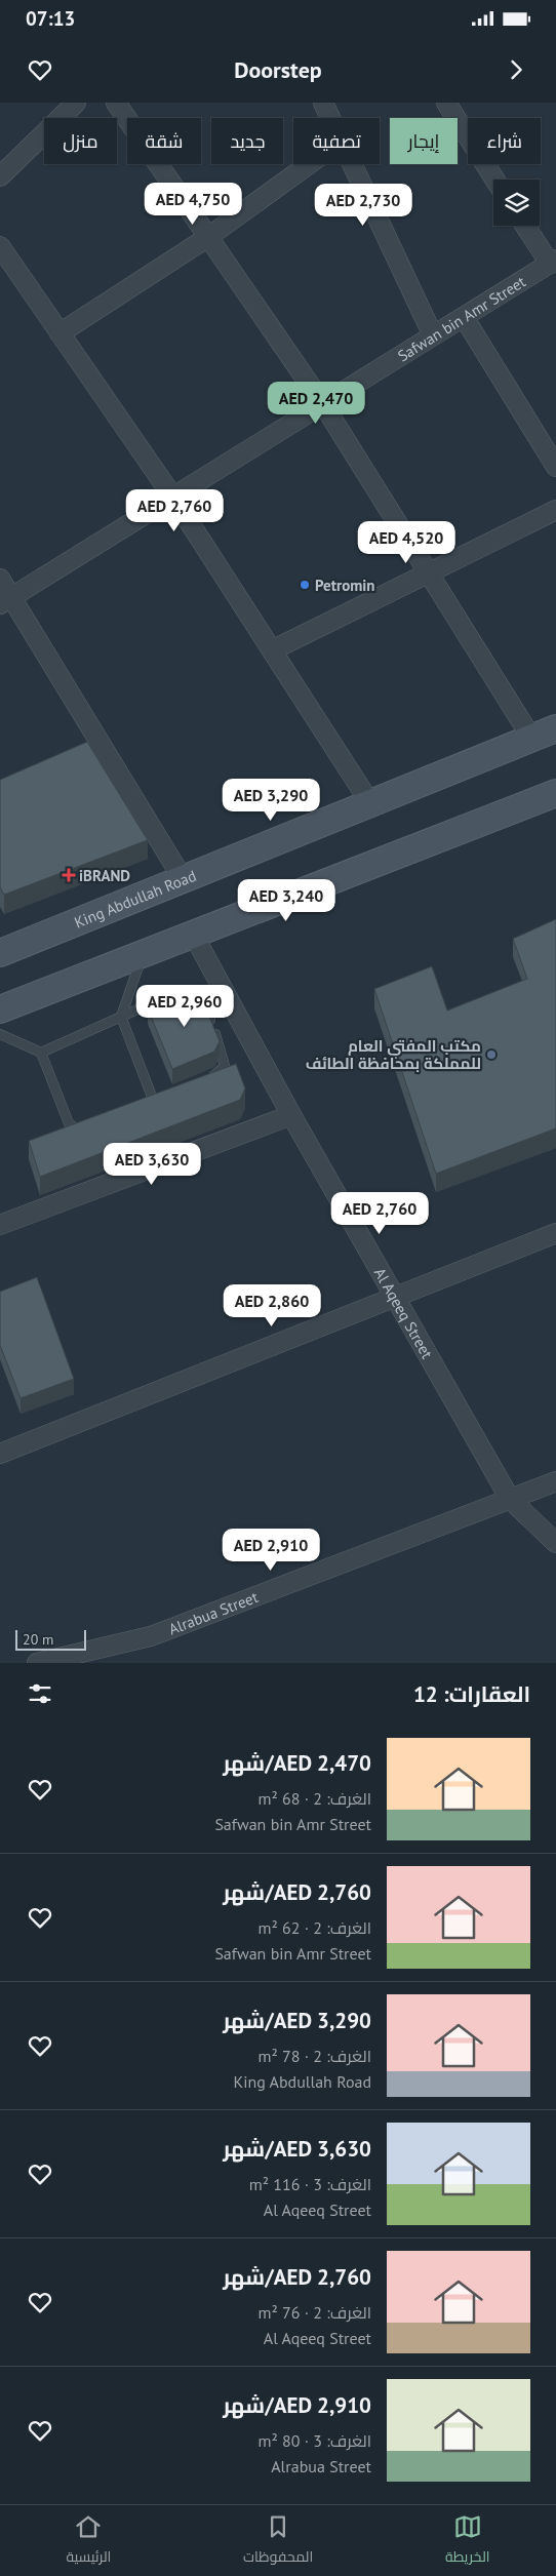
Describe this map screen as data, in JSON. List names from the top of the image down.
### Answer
{
  "streets": {
    "main road": ["King Abdullah Road"],
    "street": ["Safwan bin Amr Street", "Al Aqeeq Street", "Alrabua Street"]
  },
  "crossings": [
    ["Al Aqeeq Street", "Alrabua Street"]
  ],
  "places": {
    "other": ["Petromin", "مكتب المفتي العام للمملكة بمحافظة الطائف"],
    "health": ["iBRAND"]
  },
  "scale_bar": "20 m",
  "page": {
    "status": "07:13",
    "header": "Doorstep",
    "chip": [
      "شراء",
      "إيجار",
      "تصفية",
      "جديد",
      "شقة",
      "منزل"
    ],
    "price": [
      "AED 4,750",
      "AED 2,730",
      "AED 2,470",
      "AED 2,760",
      "AED 4,520",
      "AED 3,290",
      "AED 3,240",
      "AED 2,960",
      "AED 3,630",
      "AED 2,760",
      "AED 2,860",
      "AED 2,910"
    ],
    "scale": "20 m",
    "heading": "العقارات: 12",
    "list": [
      {
        "name": "AED 2,470/شهر",
        "note": "الغرف: 2 · 68 m² · Safwan bin Amr Street"
      },
      {
        "name": "AED 2,760/شهر",
        "note": "الغرف: 2 · 62 m² · Safwan bin Amr Street"
      },
      {
        "name": "AED 3,290/شهر",
        "note": "الغرف: 2 · 78 m² · King Abdullah Road"
      },
      {
        "name": "AED 3,630/شهر",
        "note": "الغرف: 3 · 116 m² · Al Aqeeq Street"
      },
      {
        "name": "AED 2,760/شهر",
        "note": "الغرف: 2 · 76 m² · Al Aqeeq Street"
      },
      {
        "name": "AED 2,910/شهر",
        "note": "الغرف: 3 · 80 m² · Alrabua Street"
      }
    ],
    "tabs": ["الخريطة", "المحفوظات", "الرئيسية"]
  }
}
